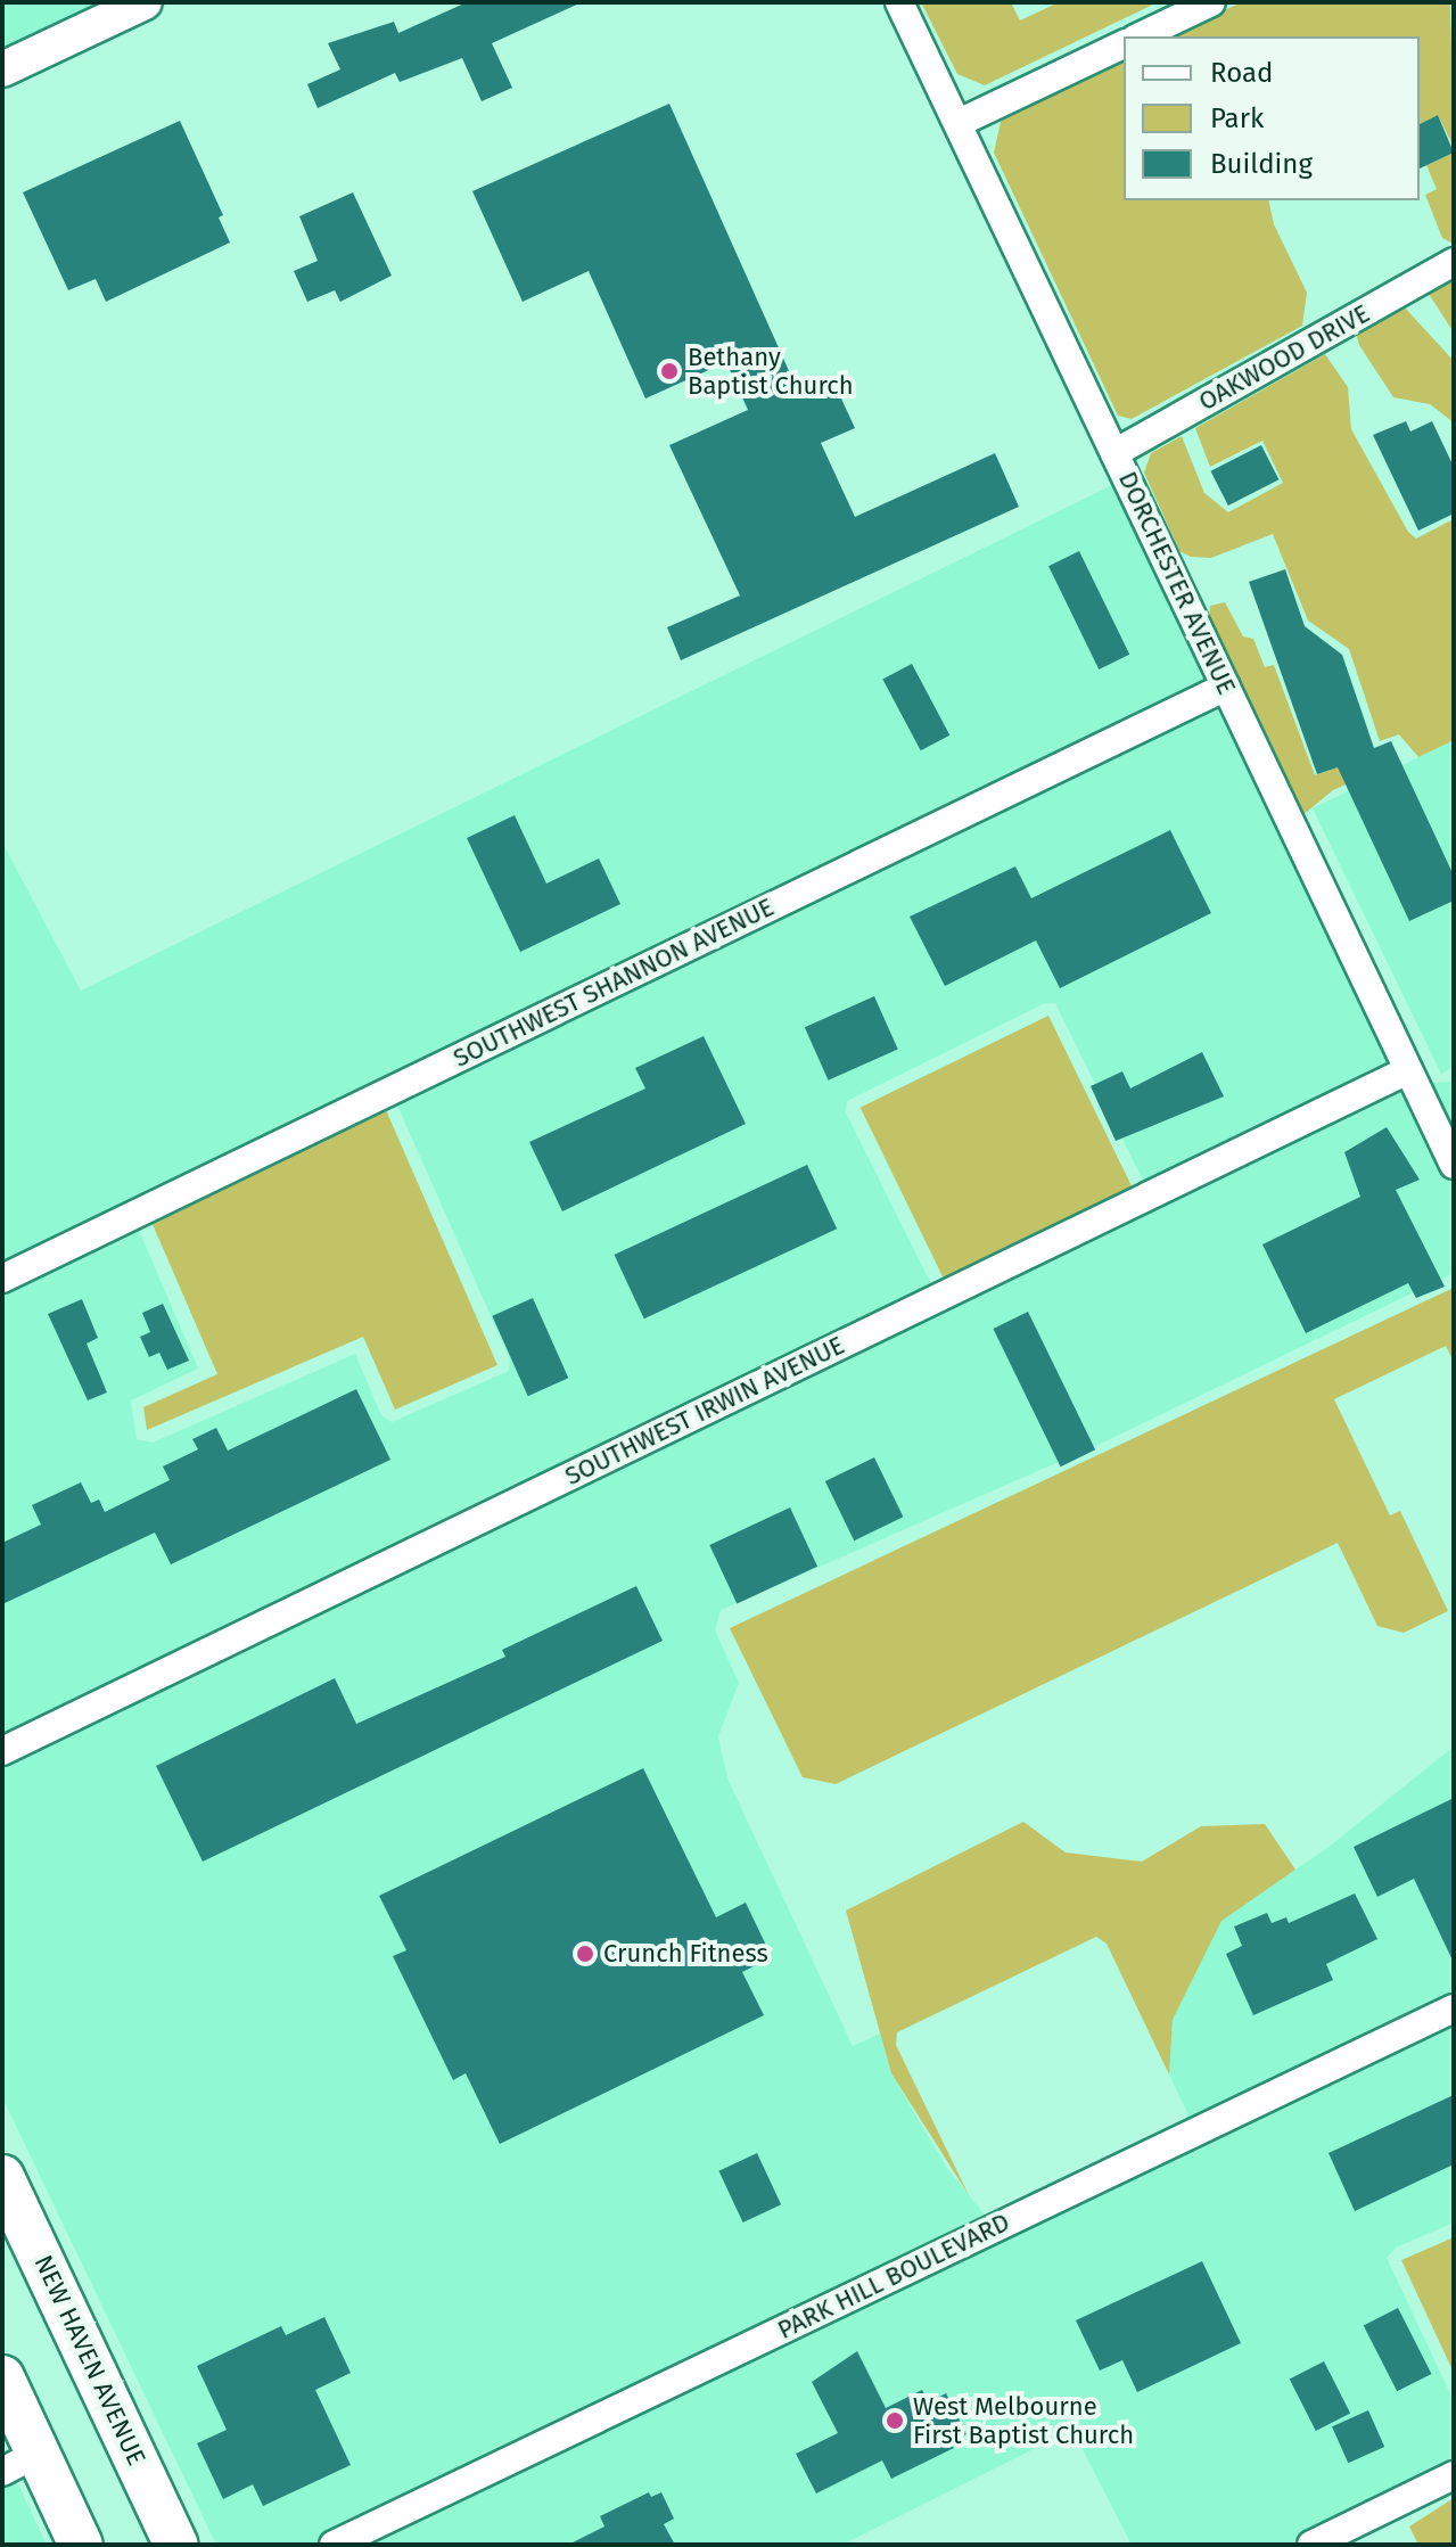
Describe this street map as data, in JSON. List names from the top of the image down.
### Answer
{
  "streets": {
    "main road": ["NEW HAVEN AVENUE"],
    "street": [
      "OAKWOOD DRIVE",
      "DORCHESTER AVENUE",
      "SOUTHWEST SHANNON AVENUE",
      "SOUTHWEST IRWIN AVENUE",
      "PARK HILL BOULEVARD"
    ]
  },
  "crossings": [
    ["OAKWOOD DRIVE", "DORCHESTER AVENUE"],
    ["DORCHESTER AVENUE", "SOUTHWEST SHANNON AVENUE"],
    ["DORCHESTER AVENUE", "SOUTHWEST IRWIN AVENUE"]
  ],
  "places": ["Bethany Baptist Church", "Crunch Fitness", "West Melbourne First Baptist Church"],
  "legend": ["Road", "Park", "Building"]
}
